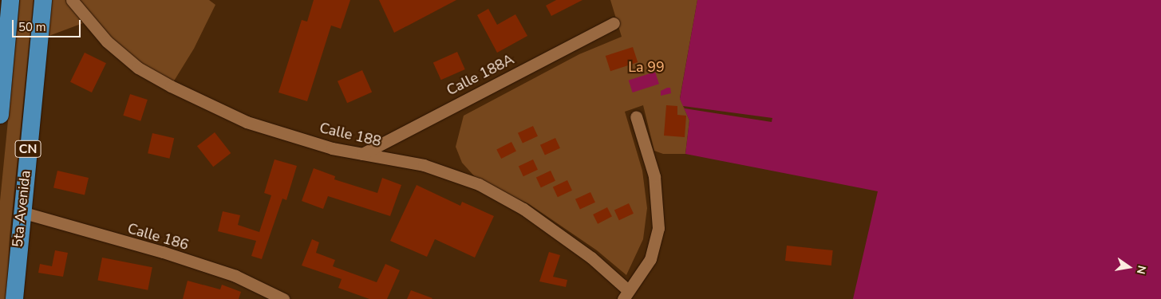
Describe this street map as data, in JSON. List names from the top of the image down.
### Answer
{
  "streets": {
    "highway": ["CN", "5ta Avenida"],
    "street": ["Calle 188A", "Calle 188", "Calle 186"]
  },
  "crossings": [
    ["Calle 188A", "Calle 188"],
    ["5ta Avenida", "Calle 186"]
  ],
  "parks": ["La 99"],
  "scale_bar": "50 m",
  "north": "right"
}
